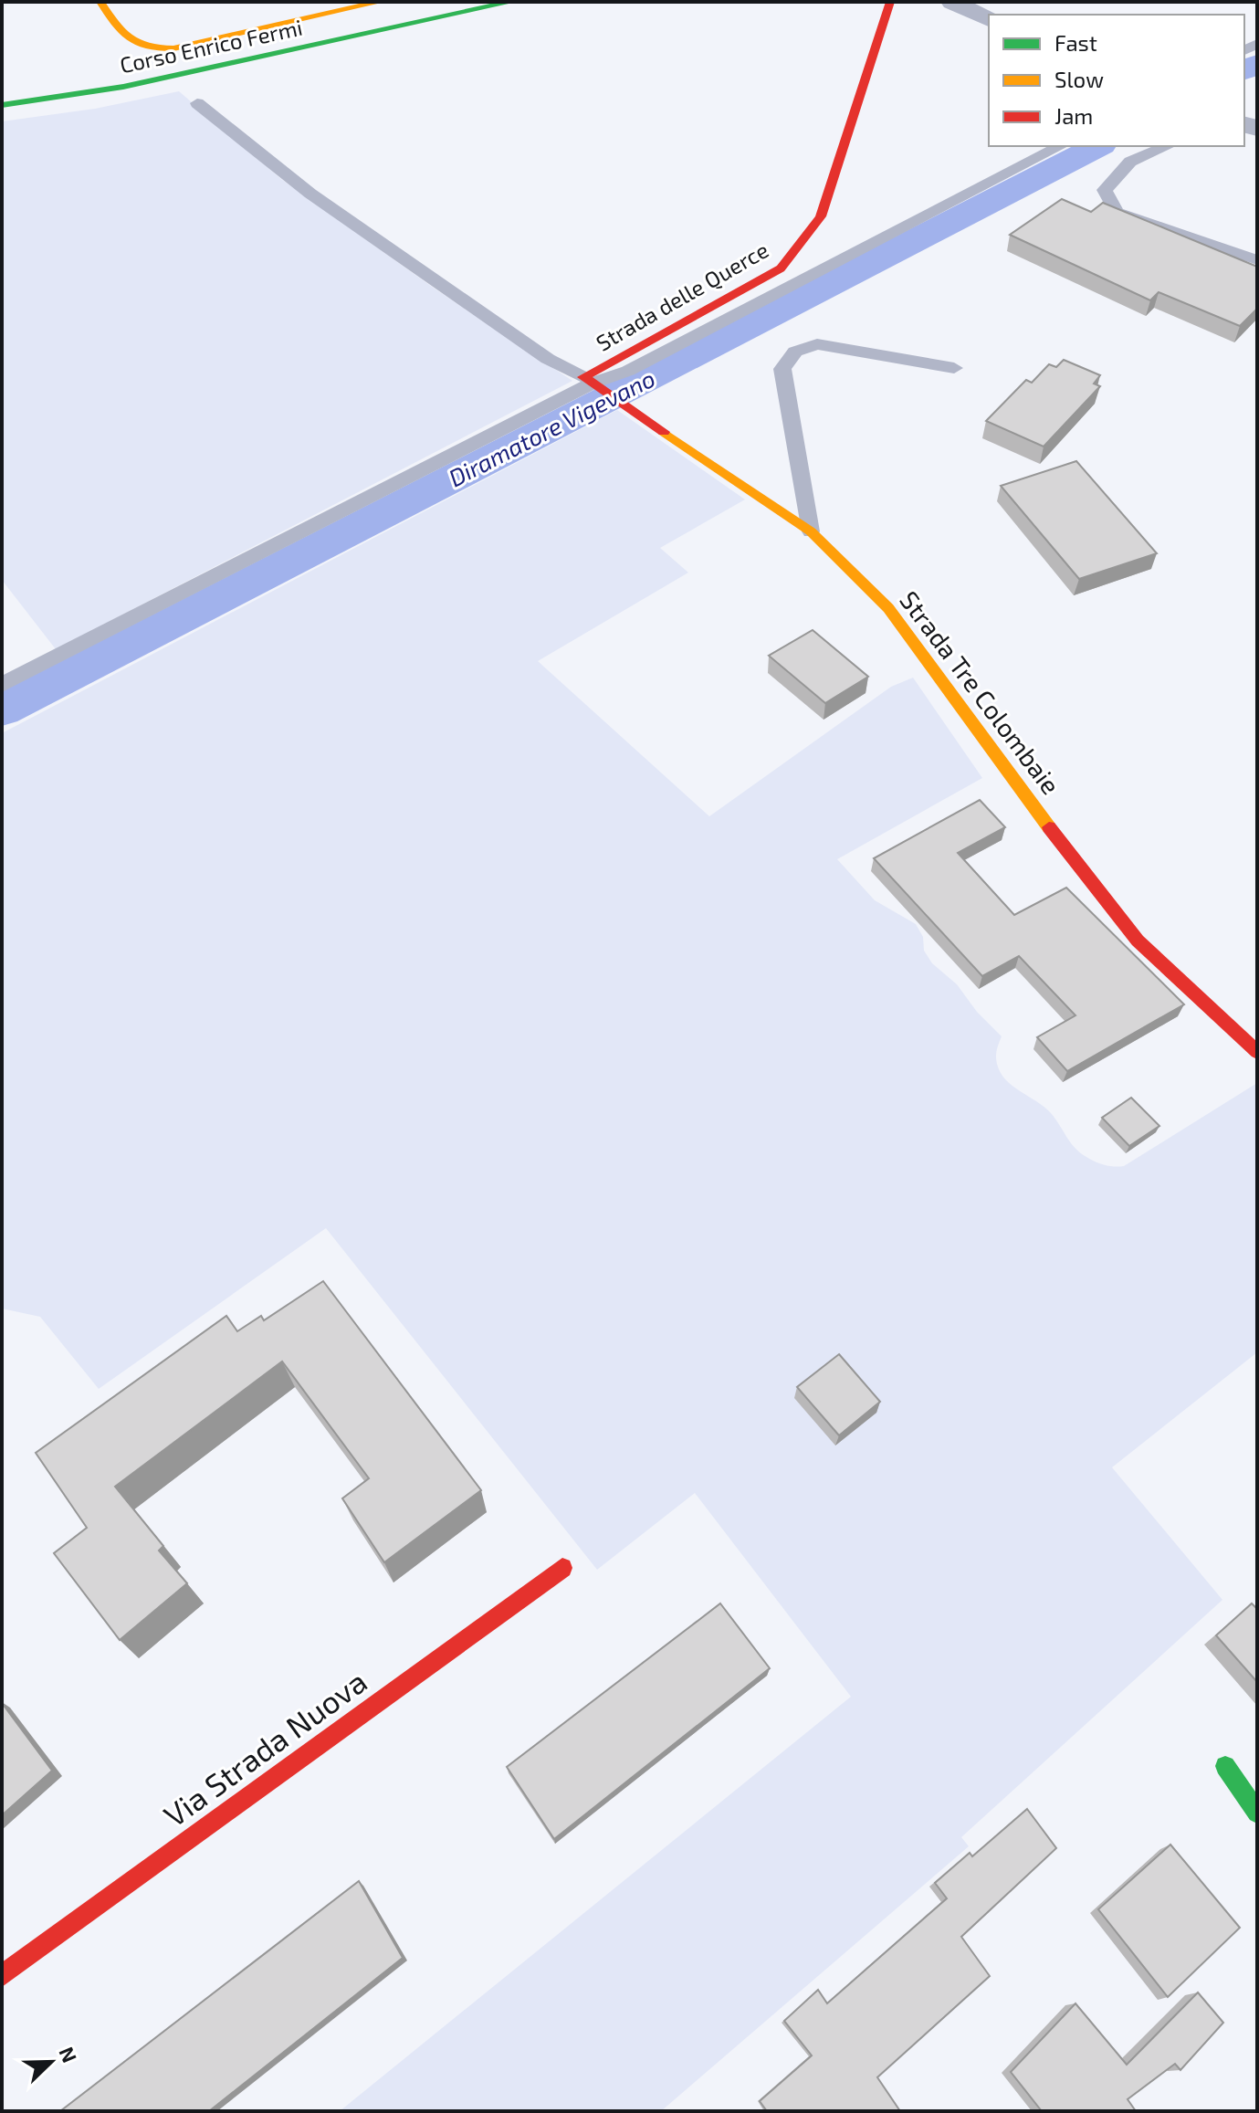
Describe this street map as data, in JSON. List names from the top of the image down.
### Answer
{
  "streets": {
    "street": [
      "Corso Enrico Fermi",
      "Strada delle Querce",
      "Strada Tre Colombaie",
      "Via Strada Nuova"
    ]
  },
  "crossings": [
    ["Strada delle Querce", "Strada Tre Colombaie"]
  ],
  "water": ["Diramatore Vigevano"],
  "legend": ["Fast", "Slow", "Jam"],
  "north": "top right"
}
